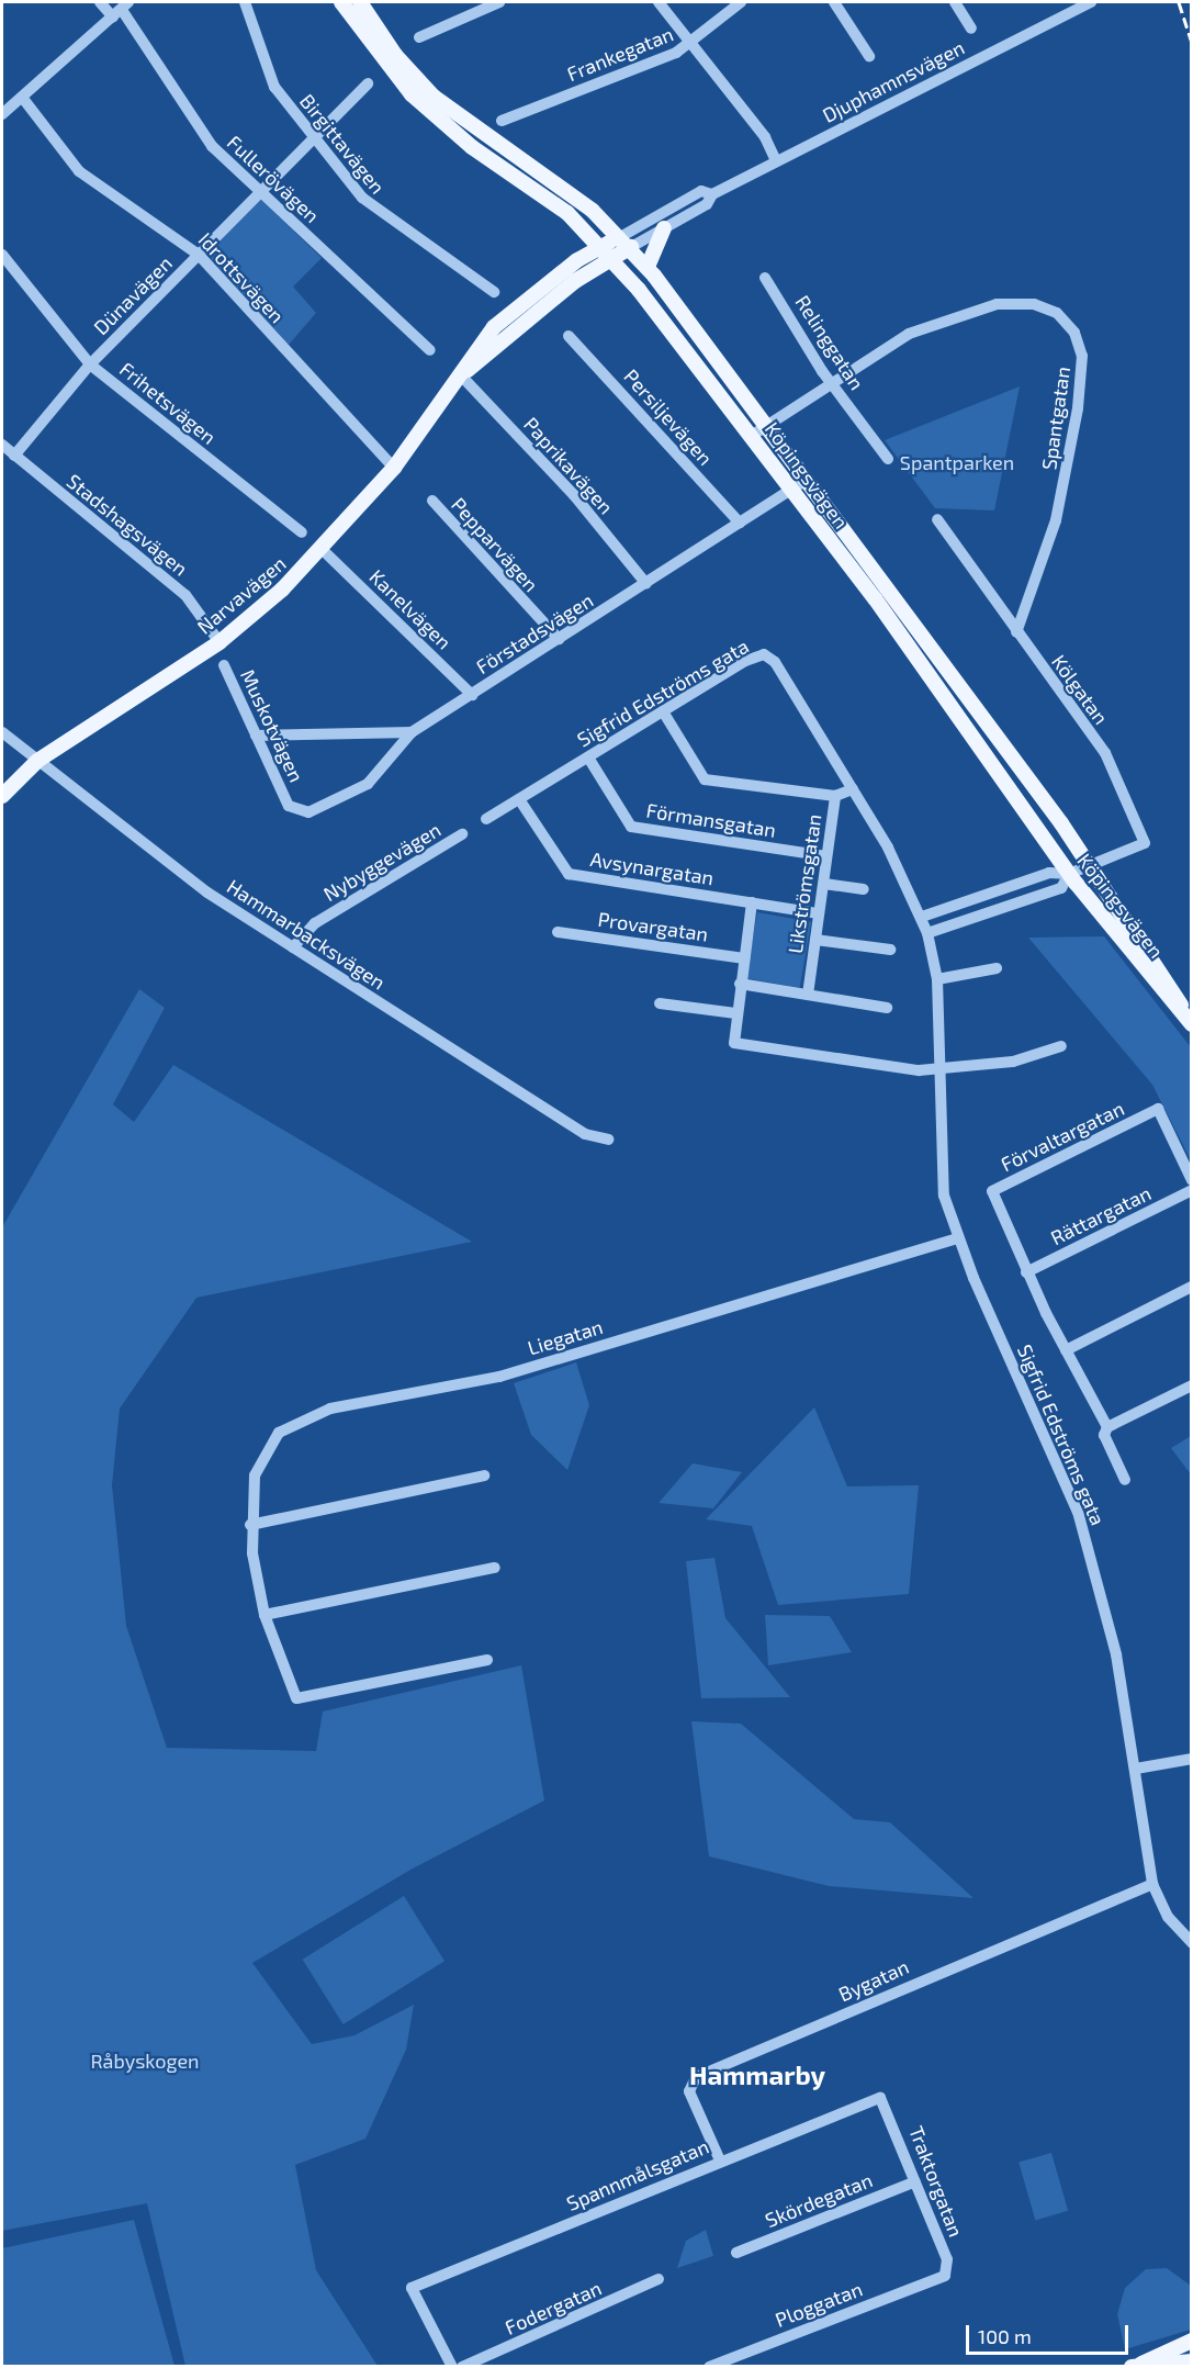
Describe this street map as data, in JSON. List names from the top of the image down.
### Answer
{
  "streets": {
    "main road": ["Köpingsvägen", "Narvavägen"],
    "street": [
      "Frankegatan",
      "Djuphamnsvägen",
      "Birgittavägen",
      "Fullerövägen",
      "Idrottsvägen",
      "Dünavägen",
      "Relinggatan",
      "Frihetsvägen",
      "Persiljevägen",
      "Spantgatan",
      "Paprikavägen",
      "Stadshagsvägen",
      "Pepparvägen",
      "Kanelvägen",
      "Förstadsvägen",
      "Kölgatan",
      "Sigfrid Edströms gata",
      "Muskotvägen",
      "Förmansgatan",
      "Nybyggevägen",
      "Avsynargatan",
      "Likströmsgatan",
      "Provargatan",
      "Hammarbacksvägen",
      "Förvaltargatan",
      "Rättargatan",
      "Liegatan",
      "Bygatan",
      "Spannmålsgatan",
      "Traktorgatan",
      "Skördegatan",
      "Ploggatan",
      "Fodergatan"
    ]
  },
  "crossings": [
    ["Djuphamnsvägen", "Köpingsvägen"],
    ["Djuphamnsvägen", "Narvavägen"],
    ["Birgittavägen", "Dünavägen"],
    ["Fullerövägen", "Dünavägen"],
    ["Idrottsvägen", "Dünavägen"],
    ["Idrottsvägen", "Narvavägen"],
    ["Dünavägen", "Frihetsvägen"],
    ["Dünavägen", "Stadshagsvägen"],
    ["Relinggatan", "Spantgatan"],
    ["Persiljevägen", "Förstadsvägen"],
    ["Spantgatan", "Köpingsvägen"],
    ["Spantgatan", "Kölgatan"],
    ["Paprikavägen", "Narvavägen"],
    ["Paprikavägen", "Förstadsvägen"],
    ["Köpingsvägen", "Narvavägen"],
    ["Köpingsvägen", "Förstadsvägen"],
    ["Köpingsvägen", "Kölgatan"],
    ["Stadshagsvägen", "Narvavägen"],
    ["Pepparvägen", "Förstadsvägen"],
    ["Narvavägen", "Kanelvägen"],
    ["Narvavägen", "Hammarbacksvägen"],
    ["Kanelvägen", "Förstadsvägen"],
    ["Förstadsvägen", "Muskotvägen"],
    ["Sigfrid Edströms gata", "Förmansgatan"],
    ["Sigfrid Edströms gata", "Avsynargatan"],
    ["Sigfrid Edströms gata", "Likströmsgatan"],
    ["Sigfrid Edströms gata", "Liegatan"],
    ["Sigfrid Edströms gata", "Bygatan"],
    ["Förmansgatan", "Likströmsgatan"],
    ["Nybyggevägen", "Hammarbacksvägen"],
    ["Avsynargatan", "Likströmsgatan"],
    ["Förvaltargatan", "Rättargatan"],
    ["Bygatan", "Spannmålsgatan"],
    ["Spannmålsgatan", "Traktorgatan"],
    ["Traktorgatan", "Skördegatan"],
    ["Traktorgatan", "Ploggatan"]
  ],
  "districts": ["Hammarby"],
  "parks": ["Spantparken", "Råbyskogen"],
  "scale_bar": "100 m"
}
